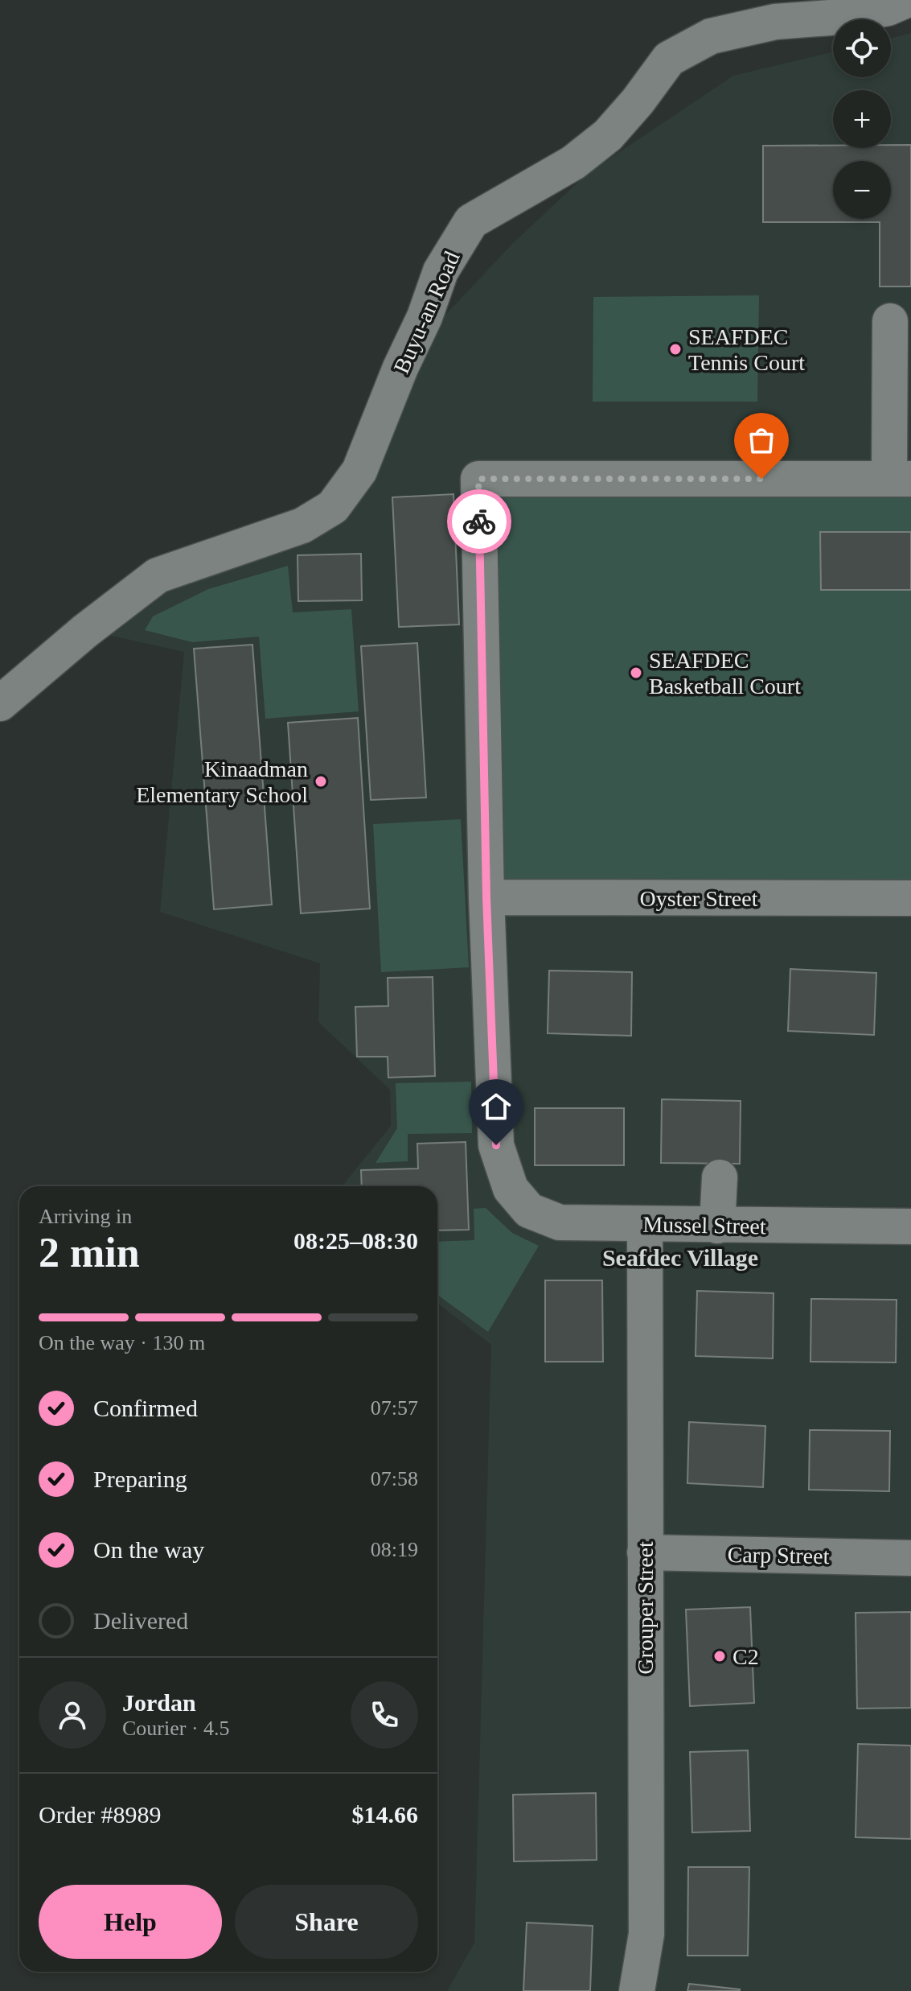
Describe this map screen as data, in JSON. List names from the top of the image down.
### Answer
{
  "streets": {
    "street": [
      "Buyu-an Road",
      "Oyster Street",
      "Mussel Street",
      "Carp Street",
      "Grouper Street"
    ]
  },
  "crossings": [
    ["Oyster Street", "Mussel Street"],
    ["Mussel Street", "Grouper Street"],
    ["Carp Street", "Grouper Street"]
  ],
  "districts": ["Seafdec Village"],
  "places": [
    "SEAFDEC Tennis Court",
    "SEAFDEC Basketball Court",
    "Kinaadman Elementary School",
    "C2"
  ],
  "page": {
    "map_buttons": ["+", "−"],
    "heading": ["2 min", "Arriving in", "08:25–08:30"],
    "panel": [
      "Jordan",
      "Courier · 4.5",
      "Order #8989",
      "$14.66"
    ],
    "bar": "On the way · 130 m",
    "list": [
      ["Confirmed", "07:57"],
      ["Preparing", "07:58"],
      ["On the way", "08:19"],
      "Delivered"
    ],
    "buttons": ["Help", "Share"]
  }
}
